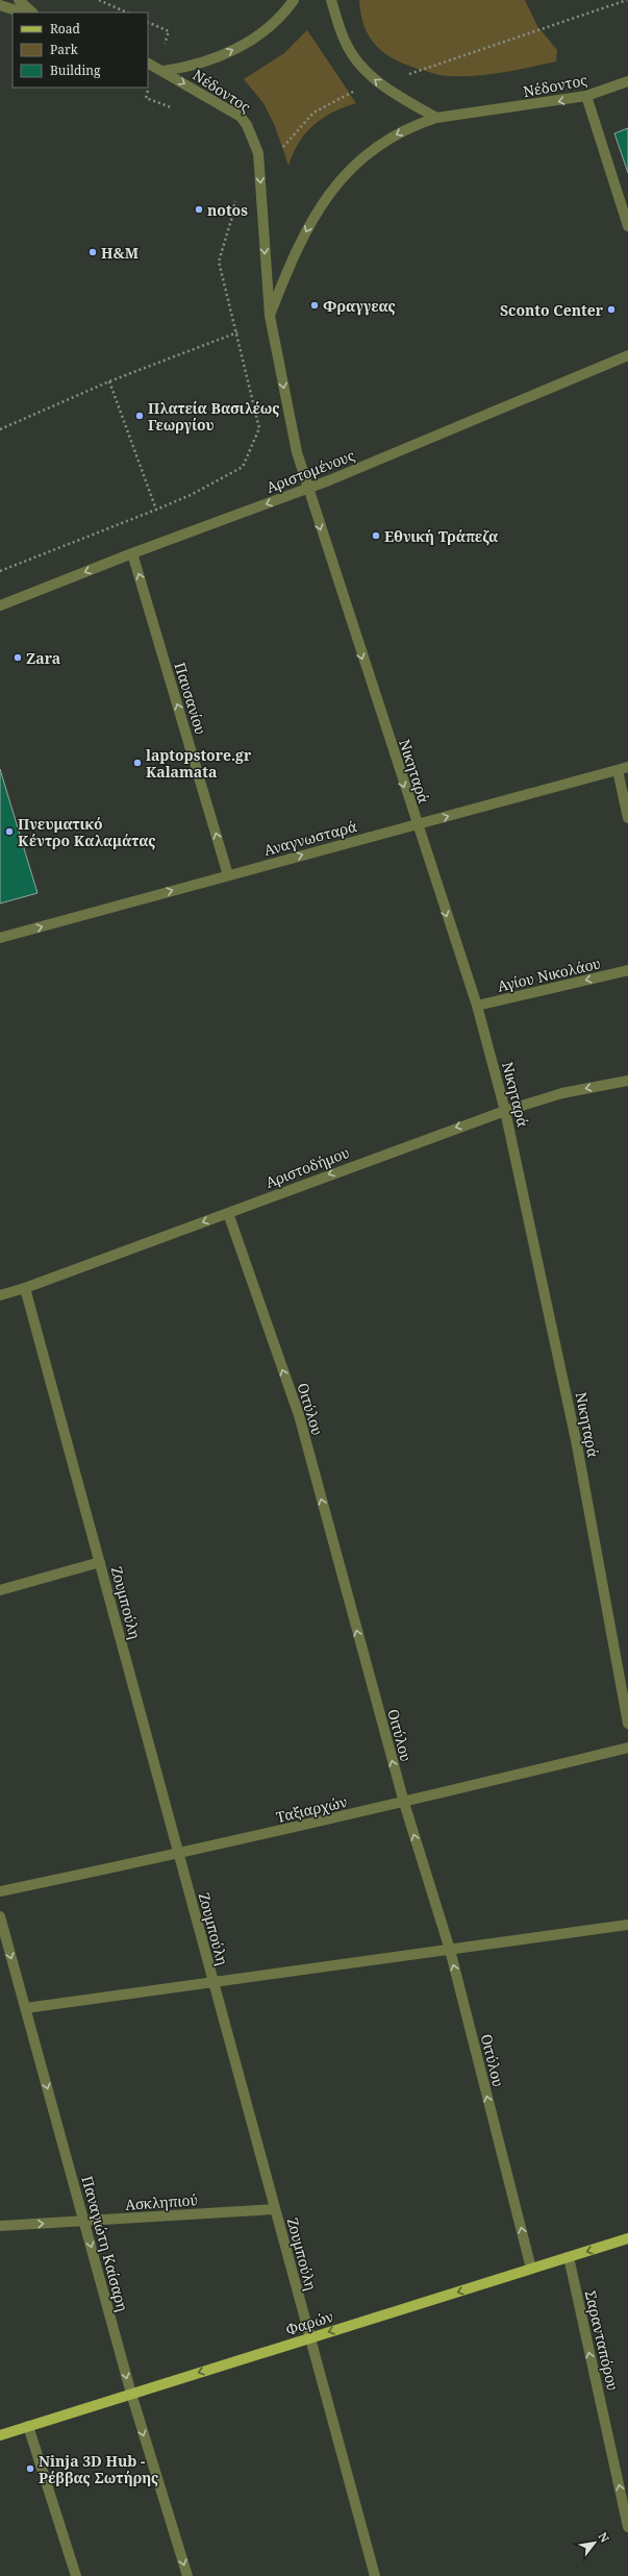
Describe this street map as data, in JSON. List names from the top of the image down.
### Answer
{
  "streets": {
    "main road": ["Φαρών"],
    "street": [
      "Νέδοντος",
      "Αριστομένους",
      "Παυσανίου",
      "Νικηταρά",
      "Αναγνωσταρά",
      "Αγίου Νικολάου",
      "Αριστοδήμου",
      "Οιτύλου",
      "Ζουμπούλη",
      "Ταξιαρχών",
      "Ασκληπιού",
      "Παναγιώτη Καίσαρη",
      "Σαρανταπόρου"
    ]
  },
  "crossings": [
    ["Νέδοντος", "Νικηταρά"],
    ["Αριστομένους", "Παυσανίου"],
    ["Αριστομένους", "Νικηταρά"],
    ["Παυσανίου", "Αναγνωσταρά"],
    ["Νικηταρά", "Αναγνωσταρά"],
    ["Νικηταρά", "Αγίου Νικολάου"],
    ["Νικηταρά", "Αριστοδήμου"],
    ["Αριστοδήμου", "Οιτύλου"],
    ["Αριστοδήμου", "Ζουμπούλη"],
    ["Οιτύλου", "Ταξιαρχών"],
    ["Οιτύλου", "Φαρών"],
    ["Ζουμπούλη", "Ταξιαρχών"],
    ["Ζουμπούλη", "Ασκληπιού"],
    ["Ζουμπούλη", "Φαρών"],
    ["Ασκληπιού", "Παναγιώτη Καίσαρη"],
    ["Παναγιώτη Καίσαρη", "Φαρών"],
    ["Φαρών", "Σαρανταπόρου"]
  ],
  "one_way": [
    "Αριστομένους",
    "Παυσανίου",
    "Νικηταρά",
    "Αναγνωσταρά",
    "Αγίου Νικολάου",
    "Αριστοδήμου",
    "Οιτύλου",
    "Παναγιώτη Καίσαρη",
    "Φαρών",
    "Σαρανταπόρου"
  ],
  "places": [
    "notos",
    "H&M",
    "Φραγγεας",
    "Sconto Center",
    "Πλατεία Βασιλέως Γεωργίου",
    "Εθνική Τράπεζα",
    "Zara",
    "laptopstore.gr Kalamata",
    "Πνευματικό Κέντρο Καλαμάτας",
    "Ninja 3D Hub - Ρέββας Σωτήρης"
  ],
  "legend": ["Road", "Park", "Building"],
  "north": "top right"
}
